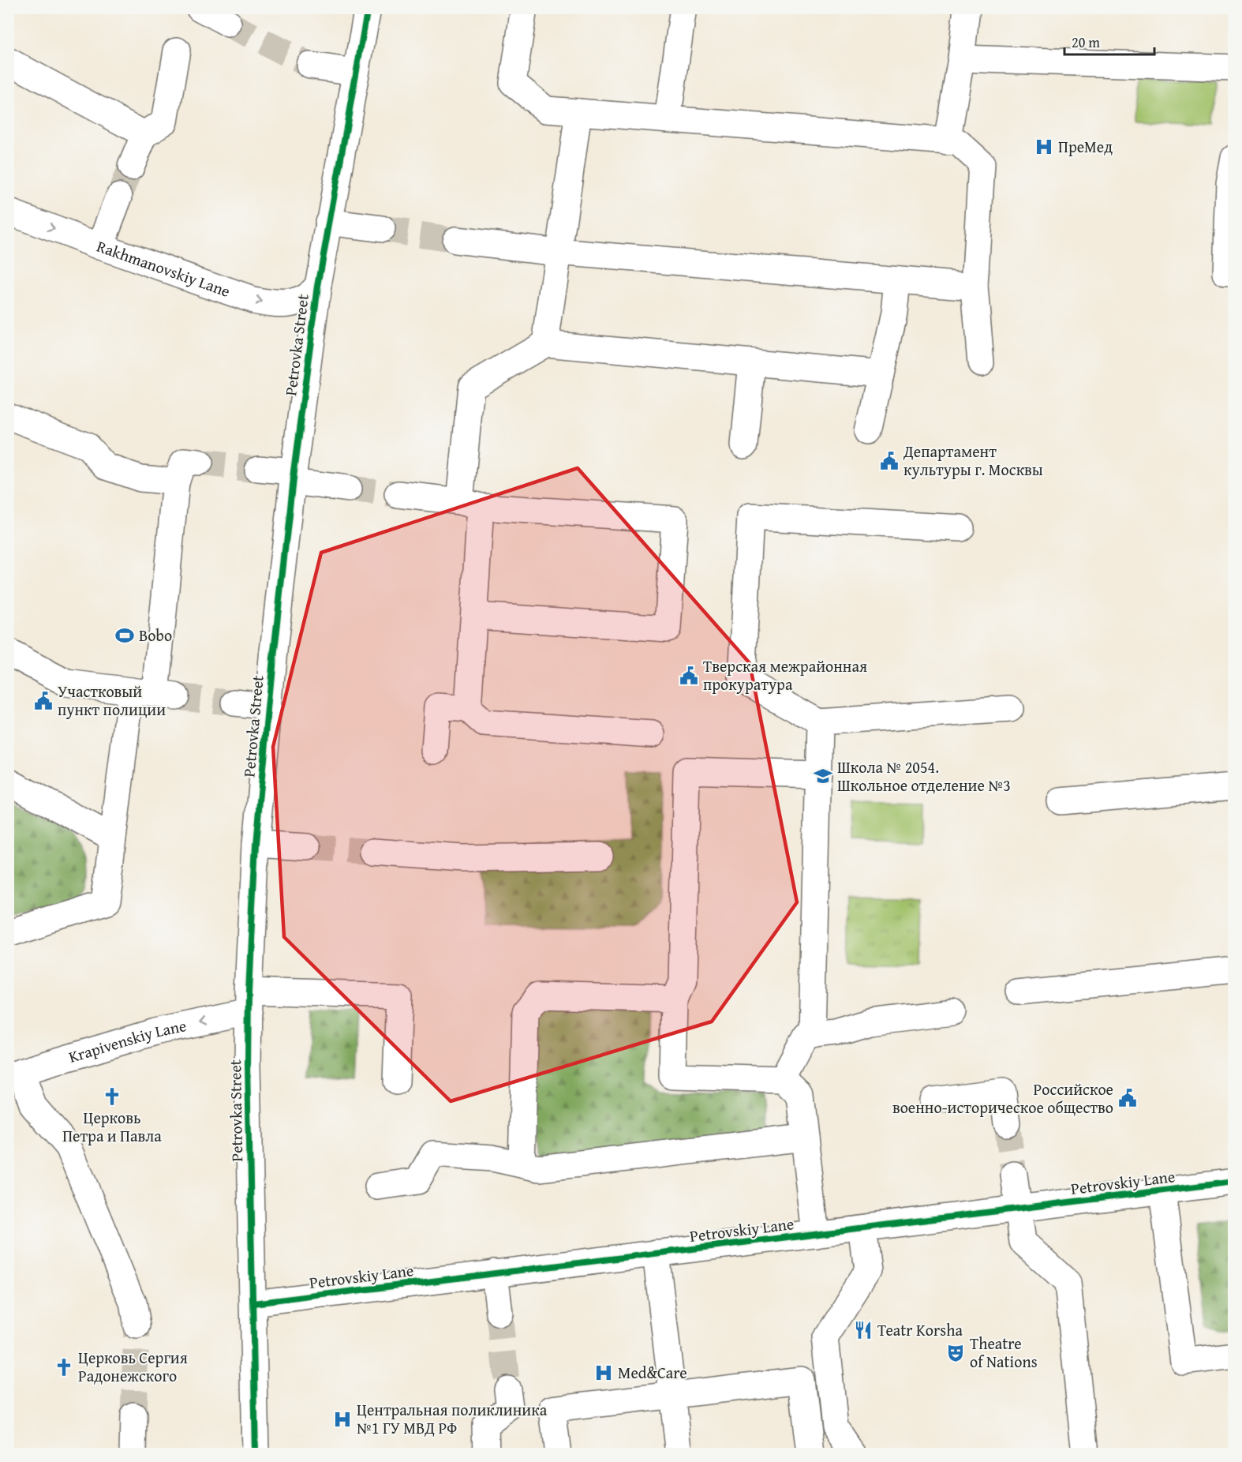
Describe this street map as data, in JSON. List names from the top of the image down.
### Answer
{
  "streets": {
    "street": [
      "Rakhmanovskiy Lane",
      "Petrovka Street",
      "Krapivenskiy Lane",
      "Petrovskiy Lane"
    ]
  },
  "crossings": [
    ["Rakhmanovskiy Lane", "Petrovka Street"],
    ["Petrovka Street", "Krapivenskiy Lane"],
    ["Petrovka Street", "Petrovskiy Lane"]
  ],
  "one_way": ["Krapivenskiy Lane"],
  "places": {
    "hospital": ["ПреМед", "Med&Care", "Центральная поликлиника №1 ГУ МВД РФ"],
    "public building": [
      "Департамент культуры г. Москвы",
      "Тверская межрайонная прокуратура",
      "Участковый пункт полиции",
      "Российское военно-историческое общество"
    ],
    "sports": ["Bobo"],
    "school or university": ["Школа № 2054. Школьное отделение №3"],
    "church": ["Церковь Петра и Павла", "Церковь Сергия Радонежского"],
    "restaurant": ["Teatr Korsha"],
    "theatre": ["Theatre of Nations"]
  },
  "scale_bar": "20 m"
}
